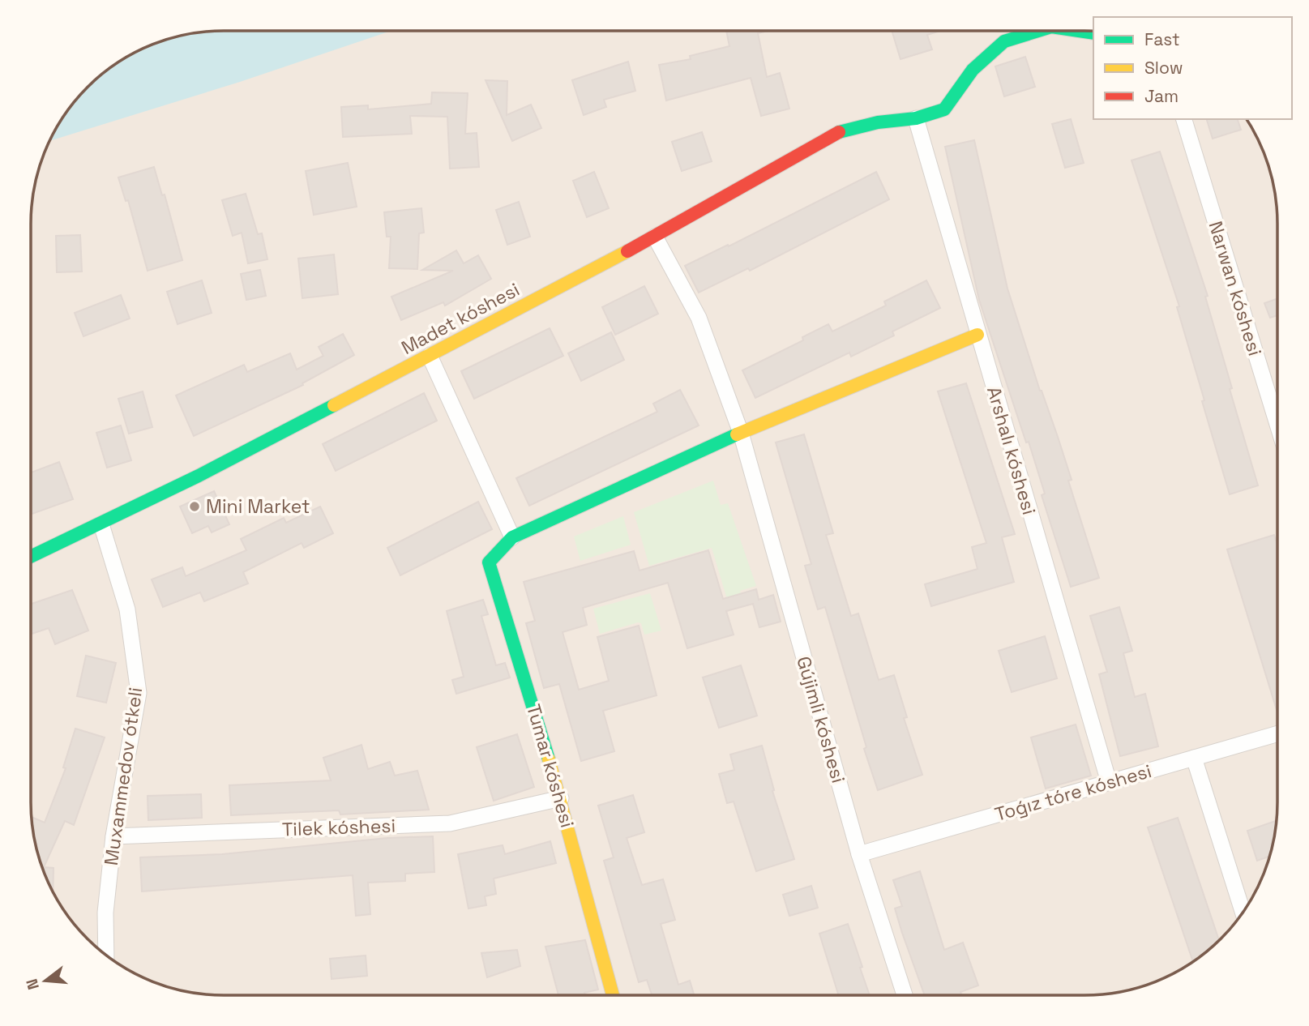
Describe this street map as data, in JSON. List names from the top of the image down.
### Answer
{
  "streets": {
    "street": [
      "Narwan kóshesi",
      "Madet kóshesi",
      "Arshalı kóshesi",
      "Gújimli kóshesi",
      "Tumar kóshesi",
      "Muxammedov ótkeli",
      "Toǵız tóre kóshesi",
      "Tilek kóshesi"
    ]
  },
  "crossings": [
    ["Madet kóshesi", "Arshalı kóshesi"],
    ["Madet kóshesi", "Gújimli kóshesi"],
    ["Madet kóshesi", "Muxammedov ótkeli"],
    ["Arshalı kóshesi", "Toǵız tóre kóshesi"],
    ["Gújimli kóshesi", "Tumar kóshesi"],
    ["Gújimli kóshesi", "Toǵız tóre kóshesi"],
    ["Tumar kóshesi", "Tilek kóshesi"],
    ["Muxammedov ótkeli", "Tilek kóshesi"]
  ],
  "places": ["Mini Market"],
  "legend": ["Fast", "Slow", "Jam"],
  "north": "left"
}
